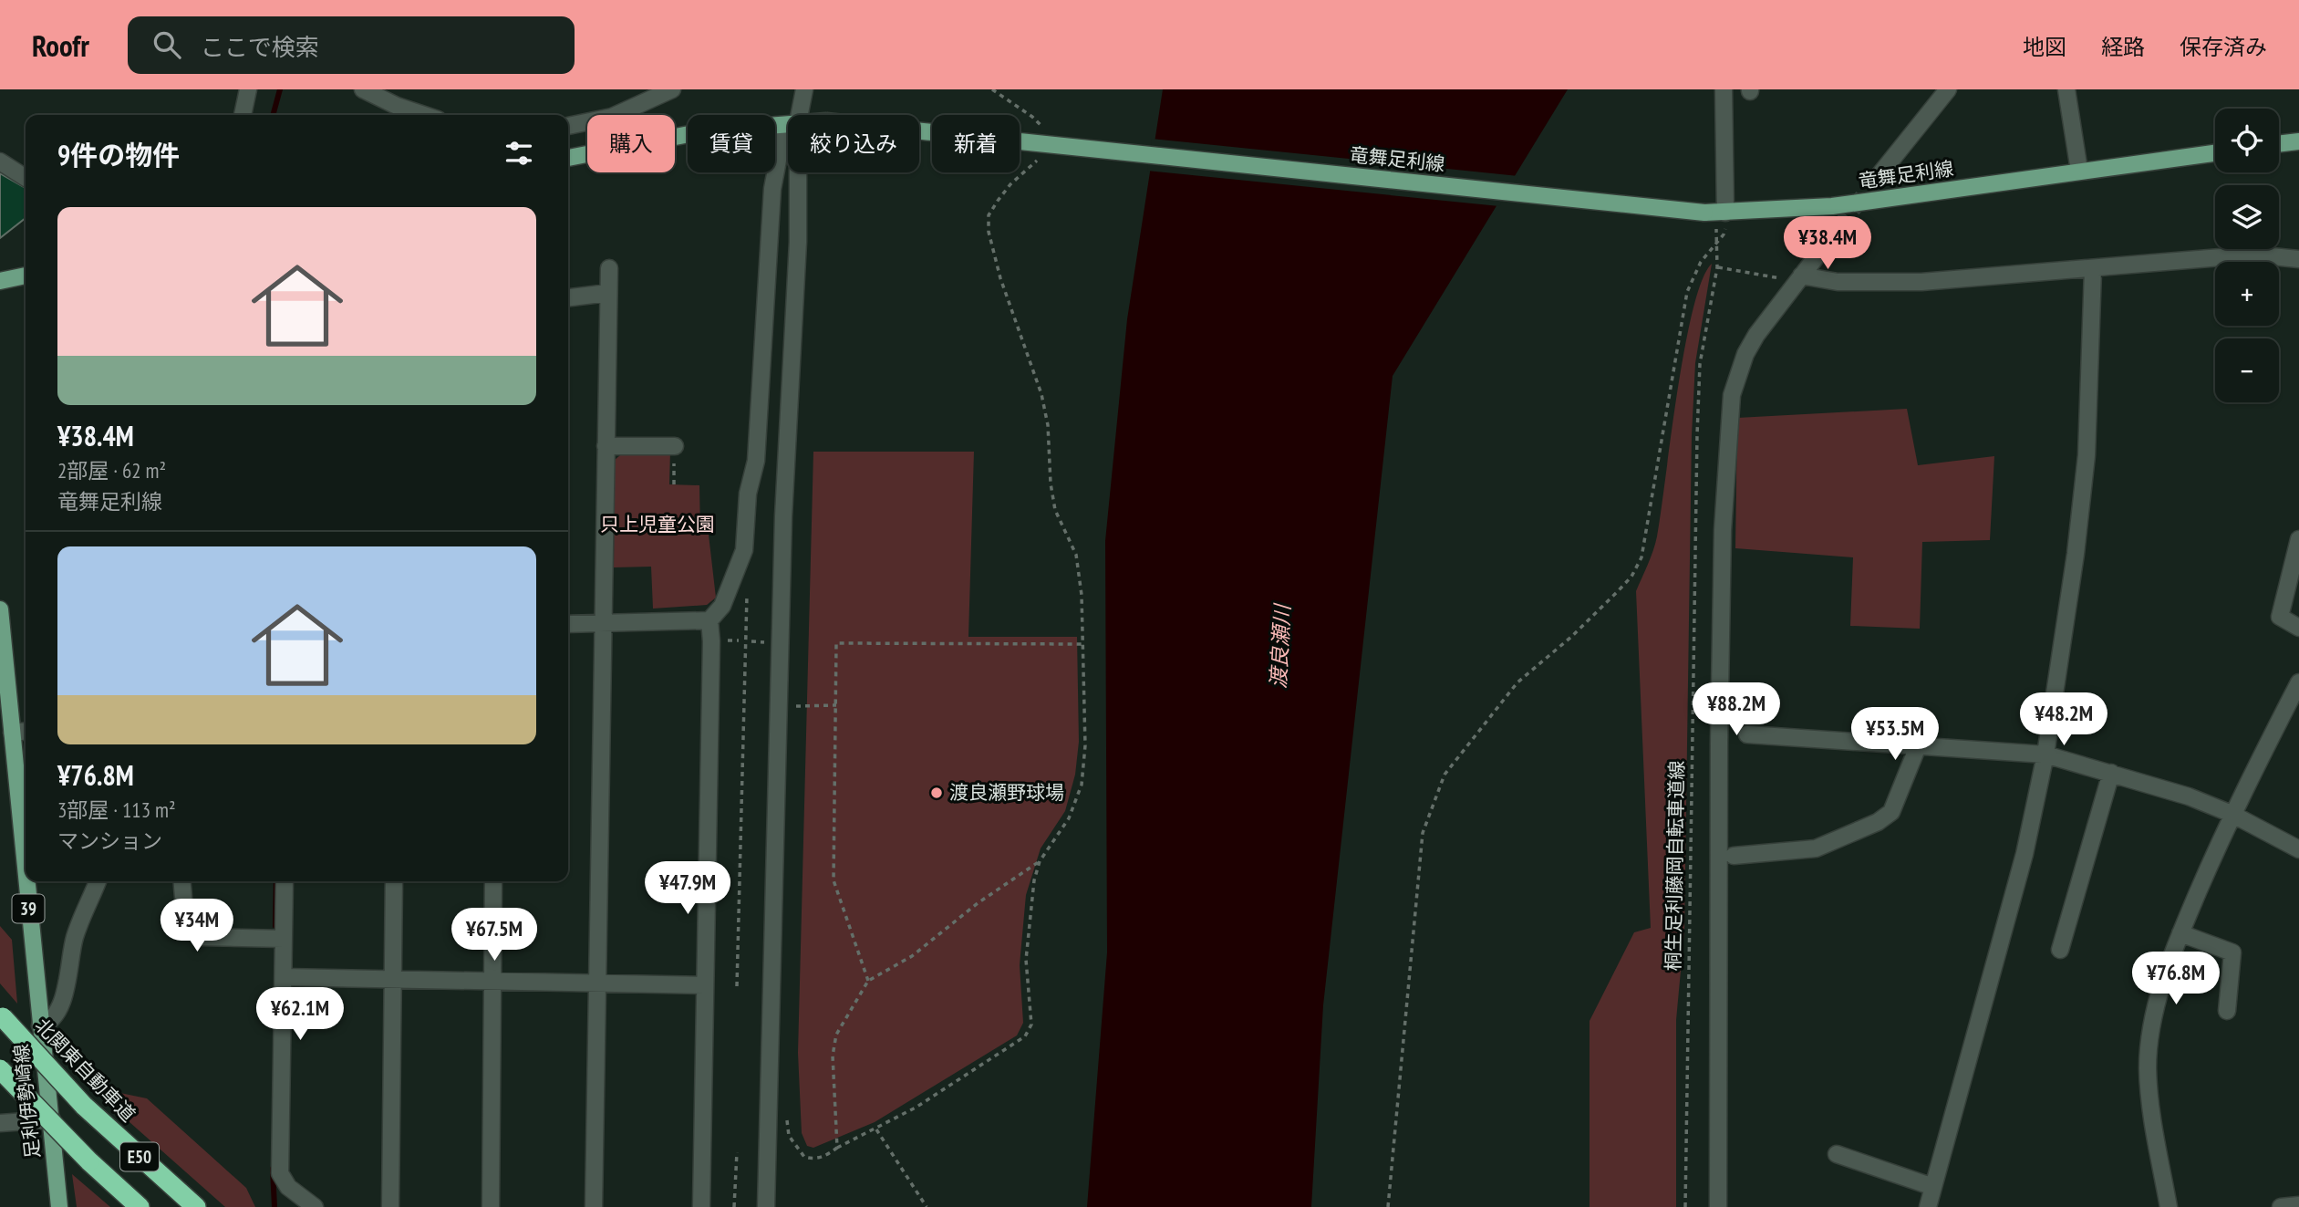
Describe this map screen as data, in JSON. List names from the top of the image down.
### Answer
{
  "streets": {
    "highway": ["北関東自動車道", "E50"],
    "main road": ["竜舞足利線", "39", "足利伊勢崎線"],
    "path": ["桐生足利藤岡自転車道線"]
  },
  "water": ["渡良瀬川"],
  "parks": ["只上児童公園"],
  "places": ["渡良瀬野球場"],
  "page": {
    "header": "Roofr",
    "search": "ここで検索",
    "nav": ["地図", "経路", "保存済み"],
    "map_buttons": ["+", "−"],
    "chip": [
      "購入",
      "賃貸",
      "絞り込み",
      "新着"
    ],
    "heading": "9件の物件",
    "list": [
      {
        "name": "¥38.4M",
        "note": "2部屋 · 62 m² · 竜舞足利線"
      },
      {
        "name": "¥76.8M",
        "note": "3部屋 · 113 m² · マンション"
      }
    ],
    "price": [
      "¥38.4M",
      "¥88.2M",
      "¥48.2M",
      "¥53.5M",
      "¥47.9M",
      "¥34M",
      "¥67.5M",
      "¥76.8M",
      "¥62.1M"
    ]
  }
}
